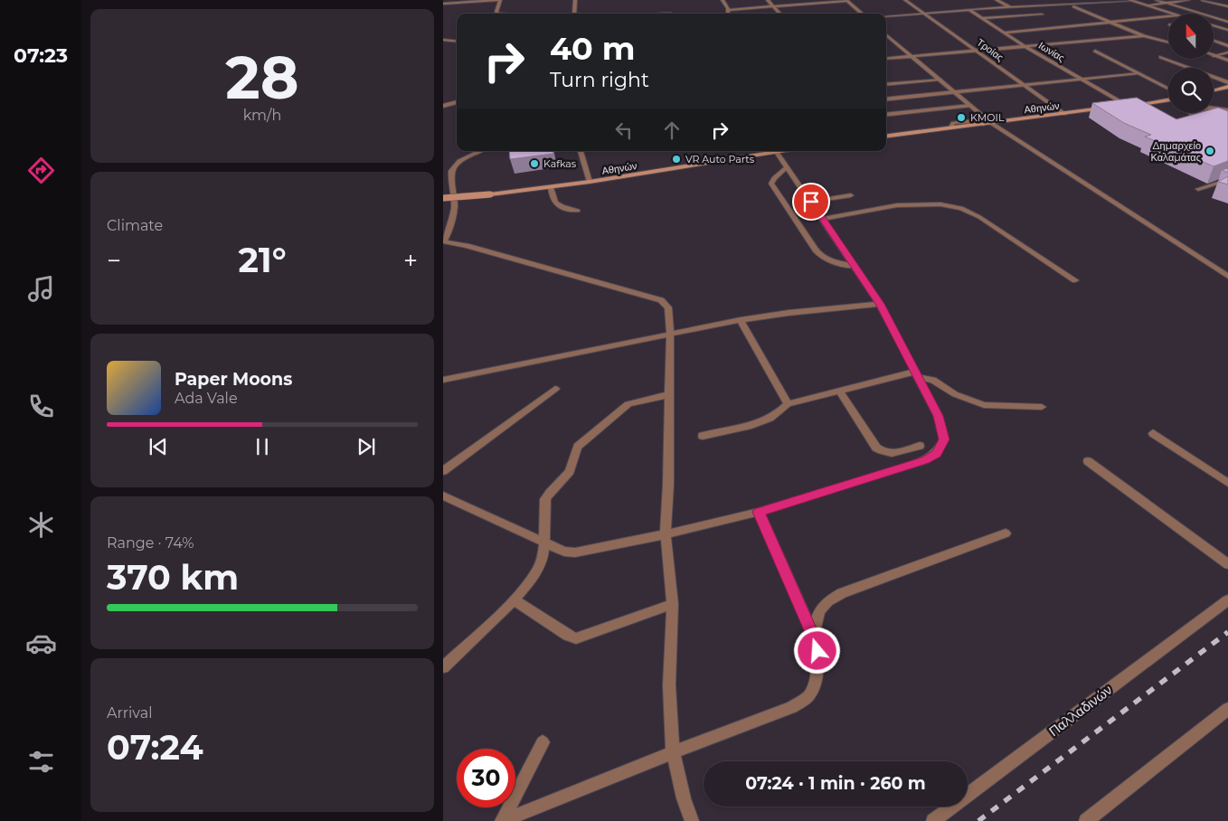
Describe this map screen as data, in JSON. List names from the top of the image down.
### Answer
{
  "streets": {
    "main road": ["Αθηνών"],
    "street": ["Τροίας", "Ιωνίας", "Παλλαδινών"]
  },
  "crossings": [
    ["Τροίας", "Αθηνών"]
  ],
  "places": [
    "KMOIL",
    "Δημαρχείο Καλαμάτας",
    "VR Auto Parts",
    "Kafkas"
  ],
  "north": "top",
  "page": {
    "tabs": "07:23",
    "tile": [
      ["28", "km/h"],
      "Climate",
      ["Range · 74%", "370 km"],
      ["Arrival", "07:24"]
    ],
    "turn": ["40 m", "Turn right"],
    "heat": ["−", "21°", "+"],
    "song": ["Paper Moons", "Ada Vale"],
    "limit": "30",
    "trip": "07:24 · 1 min · 260 m"
  }
}
